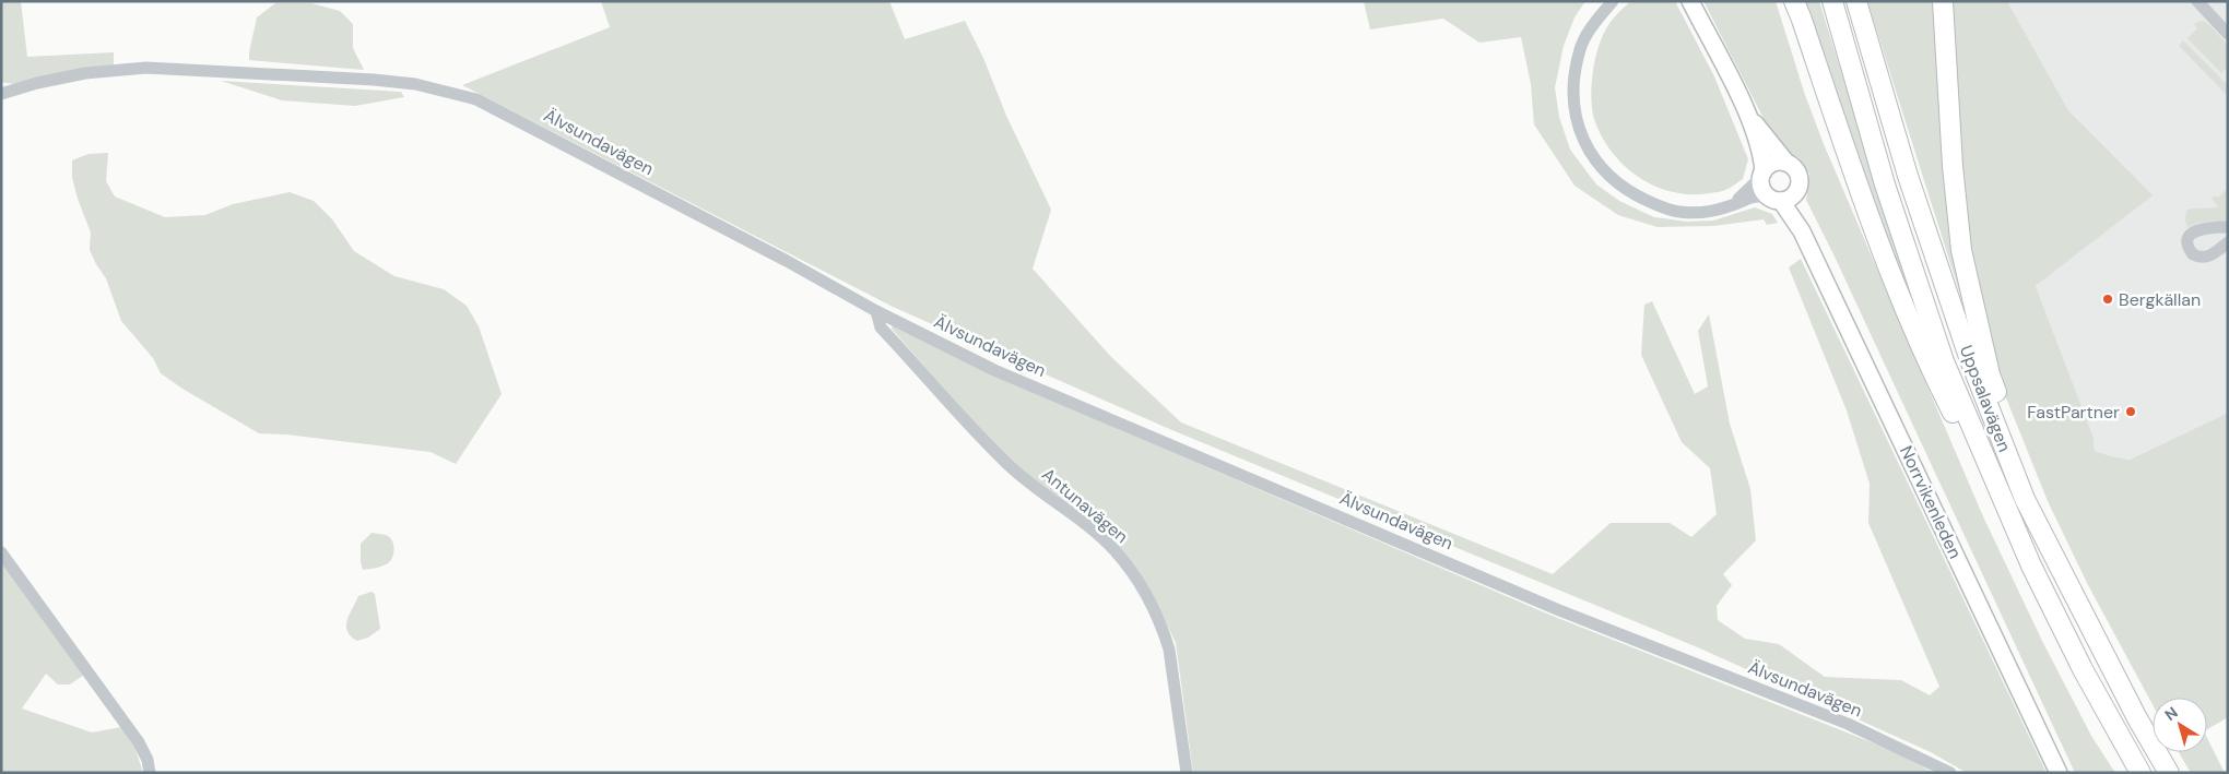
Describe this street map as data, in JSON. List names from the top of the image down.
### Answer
{
  "streets": {
    "highway": ["Uppsalavägen"],
    "main road": ["Norrvikenleden"],
    "street": ["Älvsundavägen", "Antunavägen"]
  },
  "crossings": [
    ["Älvsundavägen", "Antunavägen"]
  ],
  "places": ["Bergkällan", "FastPartner"],
  "north": "top left"
}
